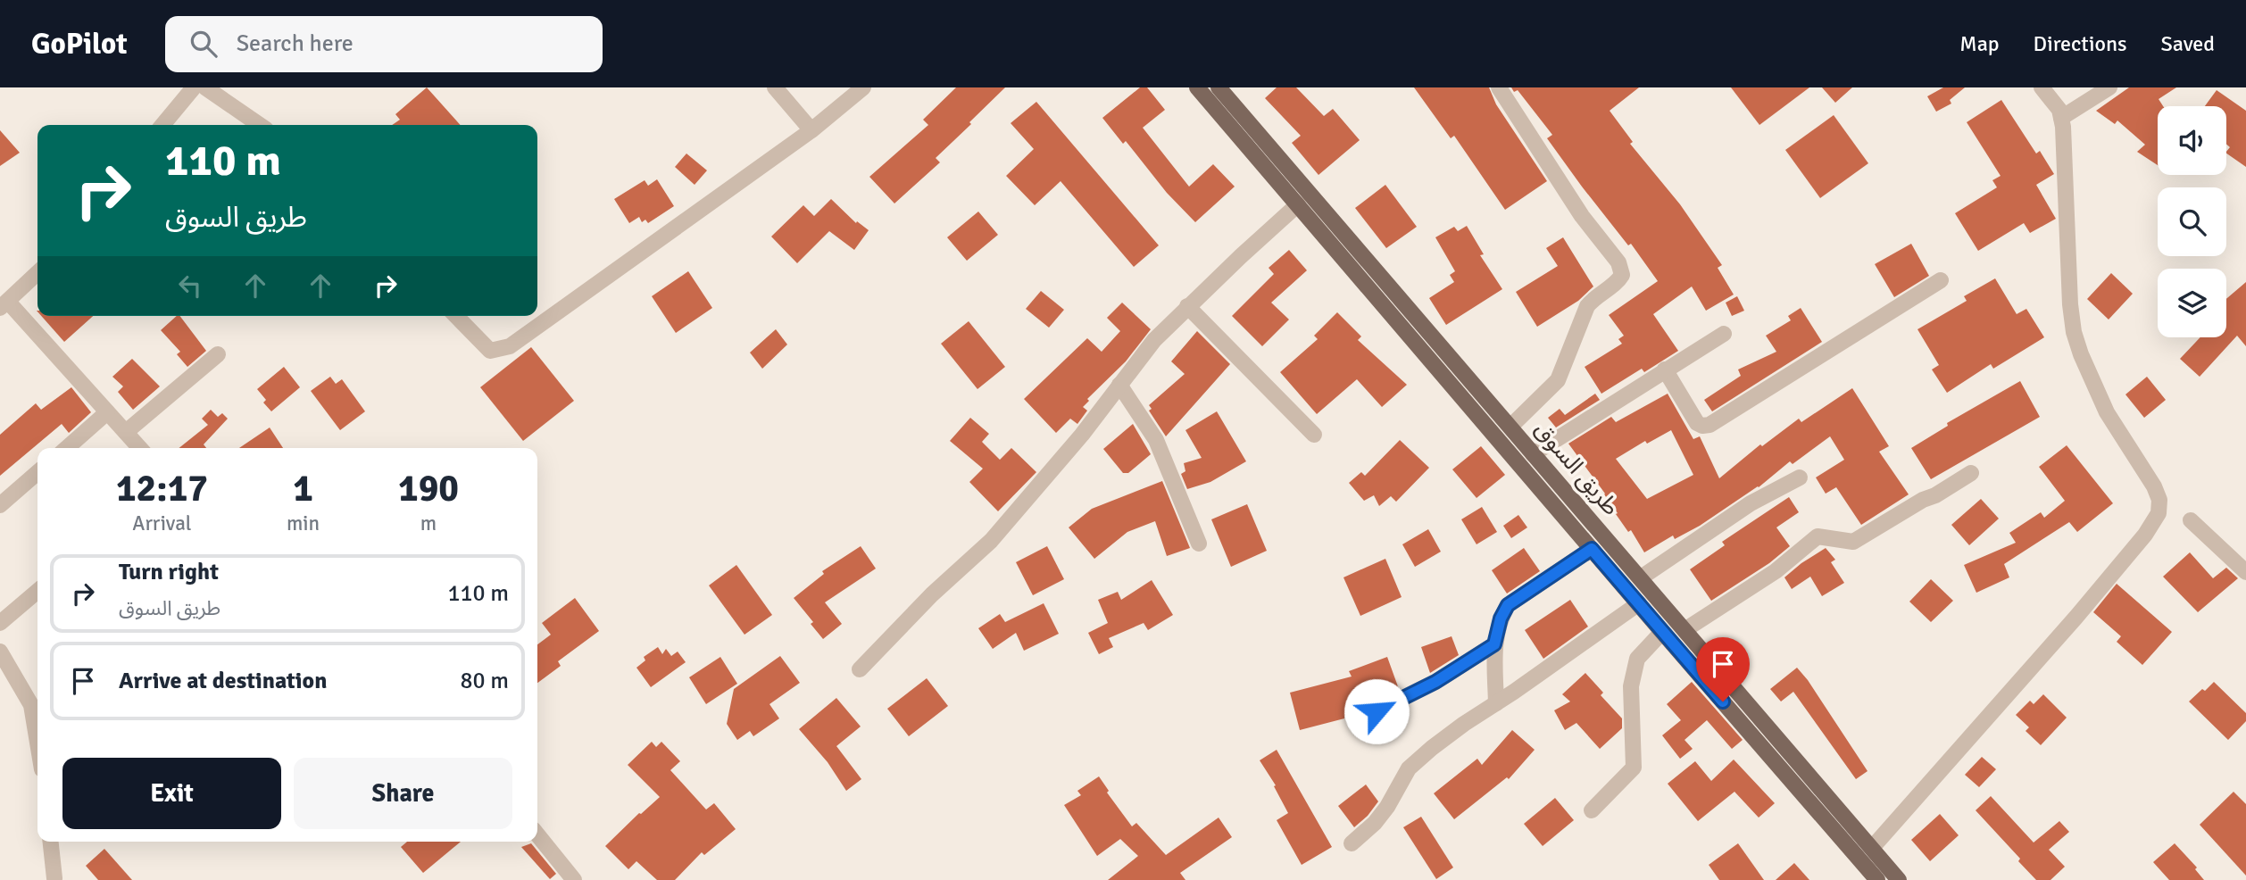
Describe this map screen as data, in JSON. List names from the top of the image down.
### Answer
{
  "streets": {
    "main road": ["طريق السوق"]
  },
  "page": {
    "header": "GoPilot",
    "search": "Search here",
    "nav": ["Map", "Directions", "Saved"],
    "turn": ["110 m", "طريق السوق"],
    "eta": [
      "12:17",
      "Arrival",
      "1",
      "min",
      "190",
      "m"
    ],
    "list": [
      {
        "name": "Turn right",
        "note": "طريق السوق",
        "value": "110 m"
      },
      {
        "name": "Arrive at destination",
        "value": "80 m"
      }
    ],
    "buttons": ["Exit", "Share"]
  }
}
